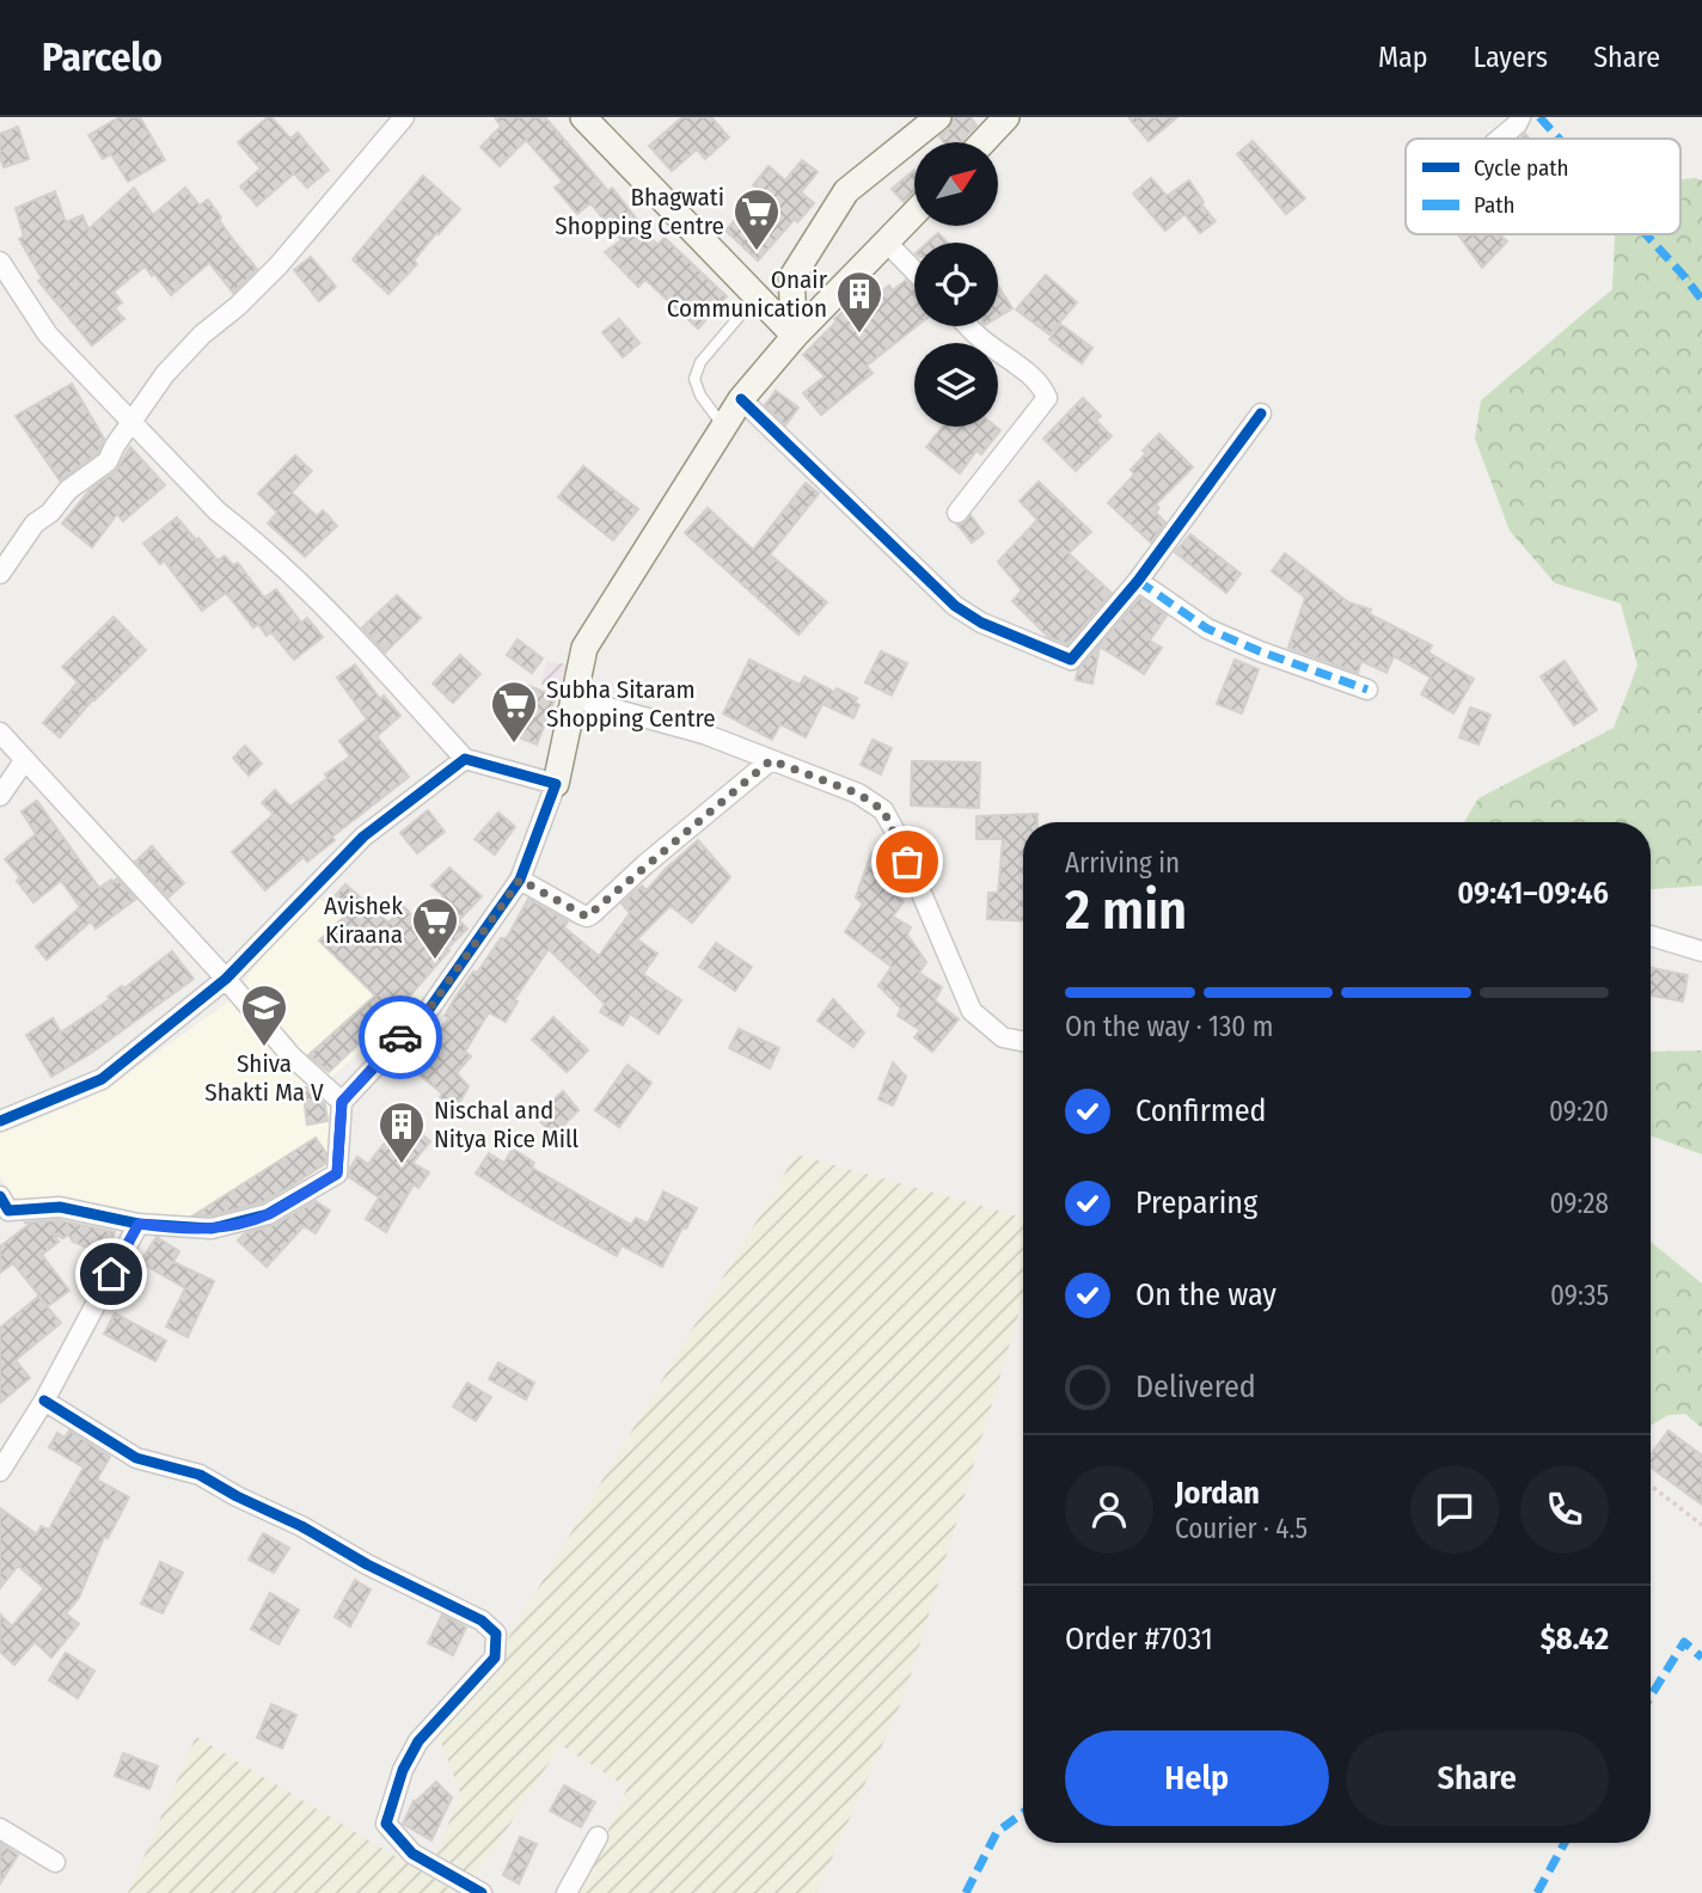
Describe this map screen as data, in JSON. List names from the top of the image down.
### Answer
{
  "places": {
    "supermarket": ["Bhagwati Shopping Centre", "Subha Sitaram Shopping Centre", "Avishek Kiraana"],
    "building": ["Onair Communication", "Nischal and Nitya Rice Mill"],
    "school or university": ["Shiva Shakti Ma V"]
  },
  "legend": ["Cycle path", "Path"],
  "north": "top right",
  "page": {
    "header": "Parcelo",
    "nav": ["Map", "Layers", "Share"],
    "heading": ["2 min", "Arriving in", "09:41–09:46"],
    "panel": [
      "Jordan",
      "Courier · 4.5",
      "Order #7031",
      "$8.42"
    ],
    "bar": "On the way · 130 m",
    "list": [
      ["Confirmed", "09:20"],
      ["Preparing", "09:28"],
      ["On the way", "09:35"],
      "Delivered"
    ],
    "buttons": ["Help", "Share"]
  }
}
